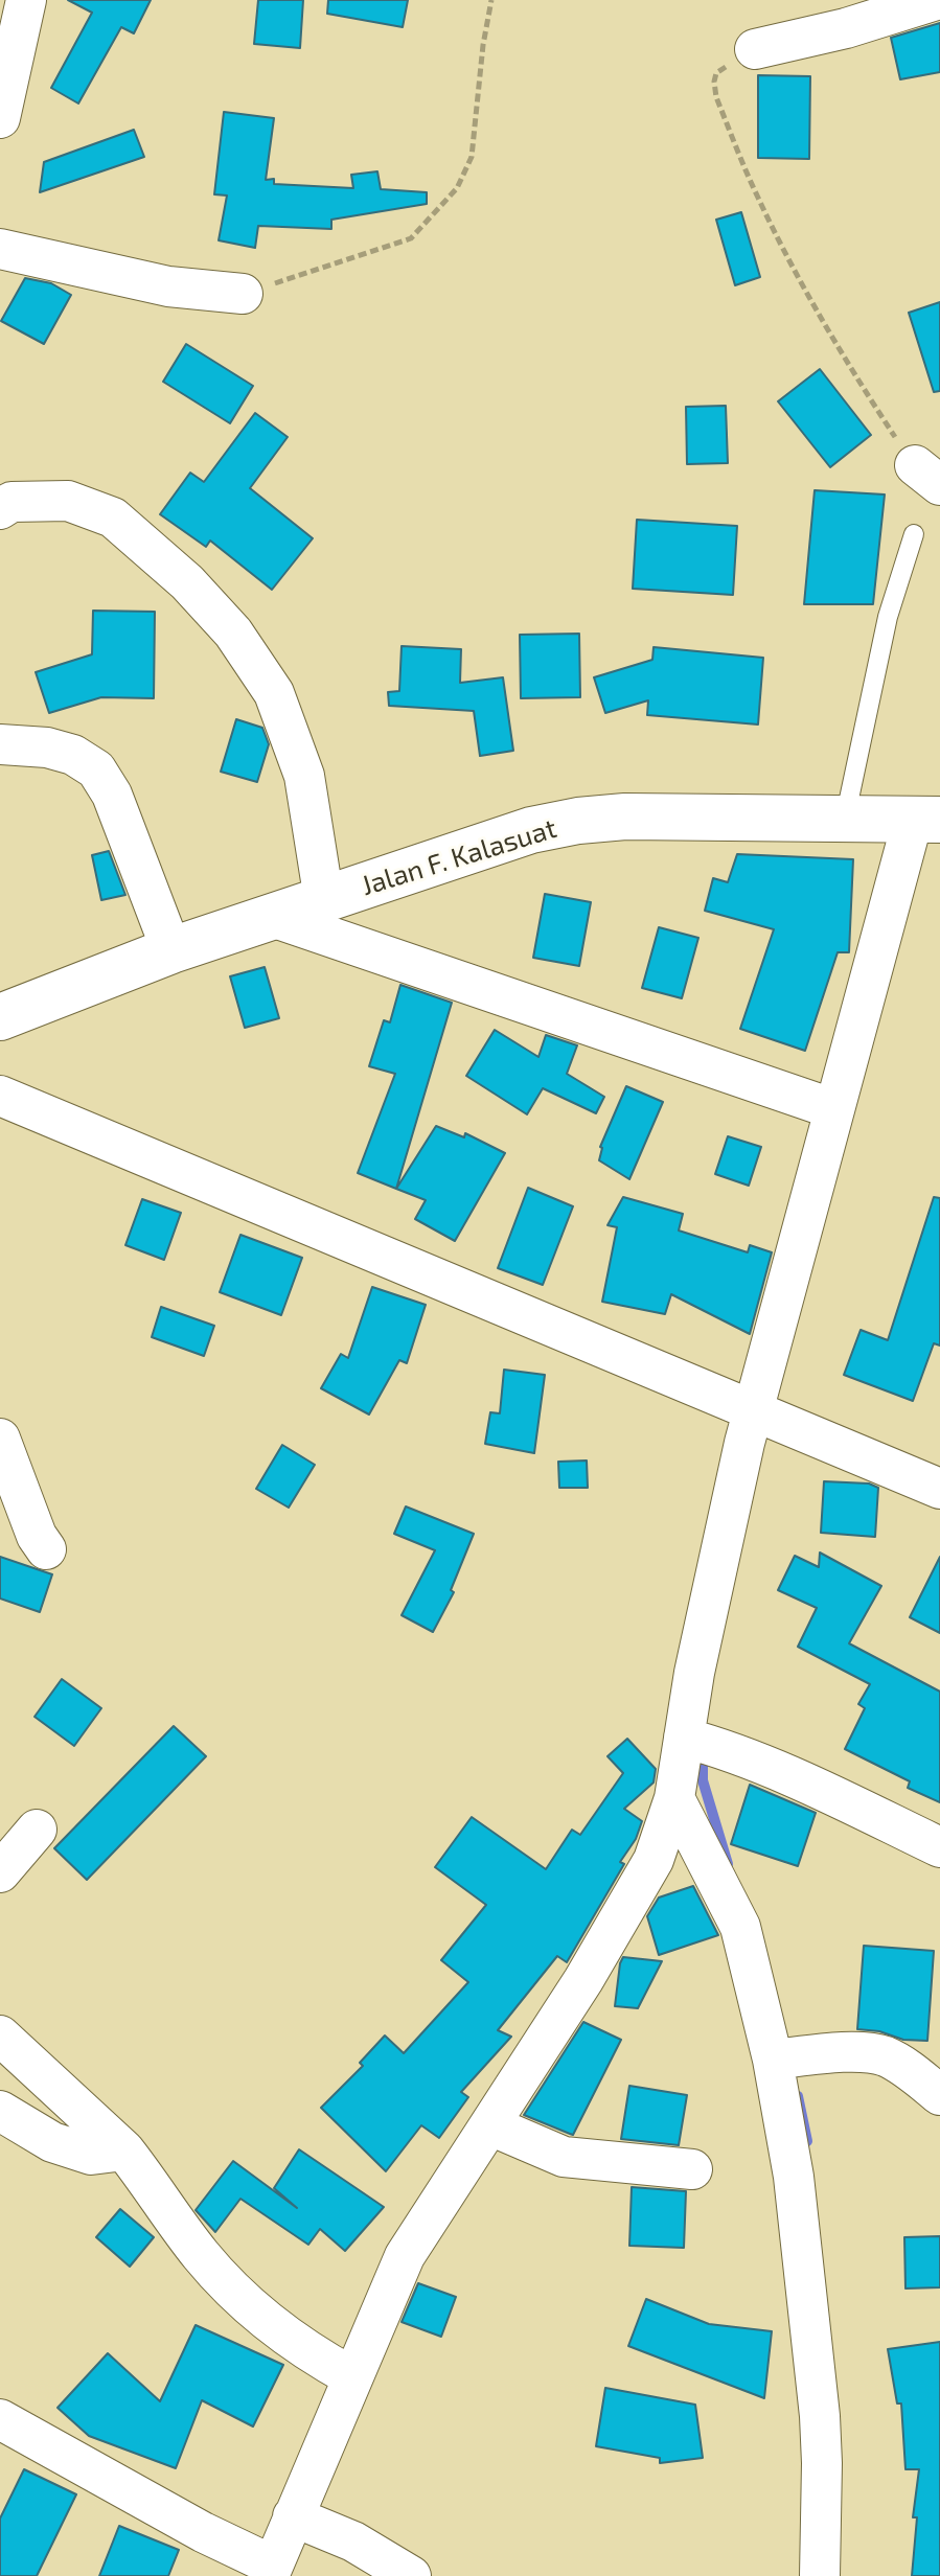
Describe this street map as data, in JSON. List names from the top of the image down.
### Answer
{
  "streets": {
    "street": ["Jalan F. Kalasuat"]
  }
}
